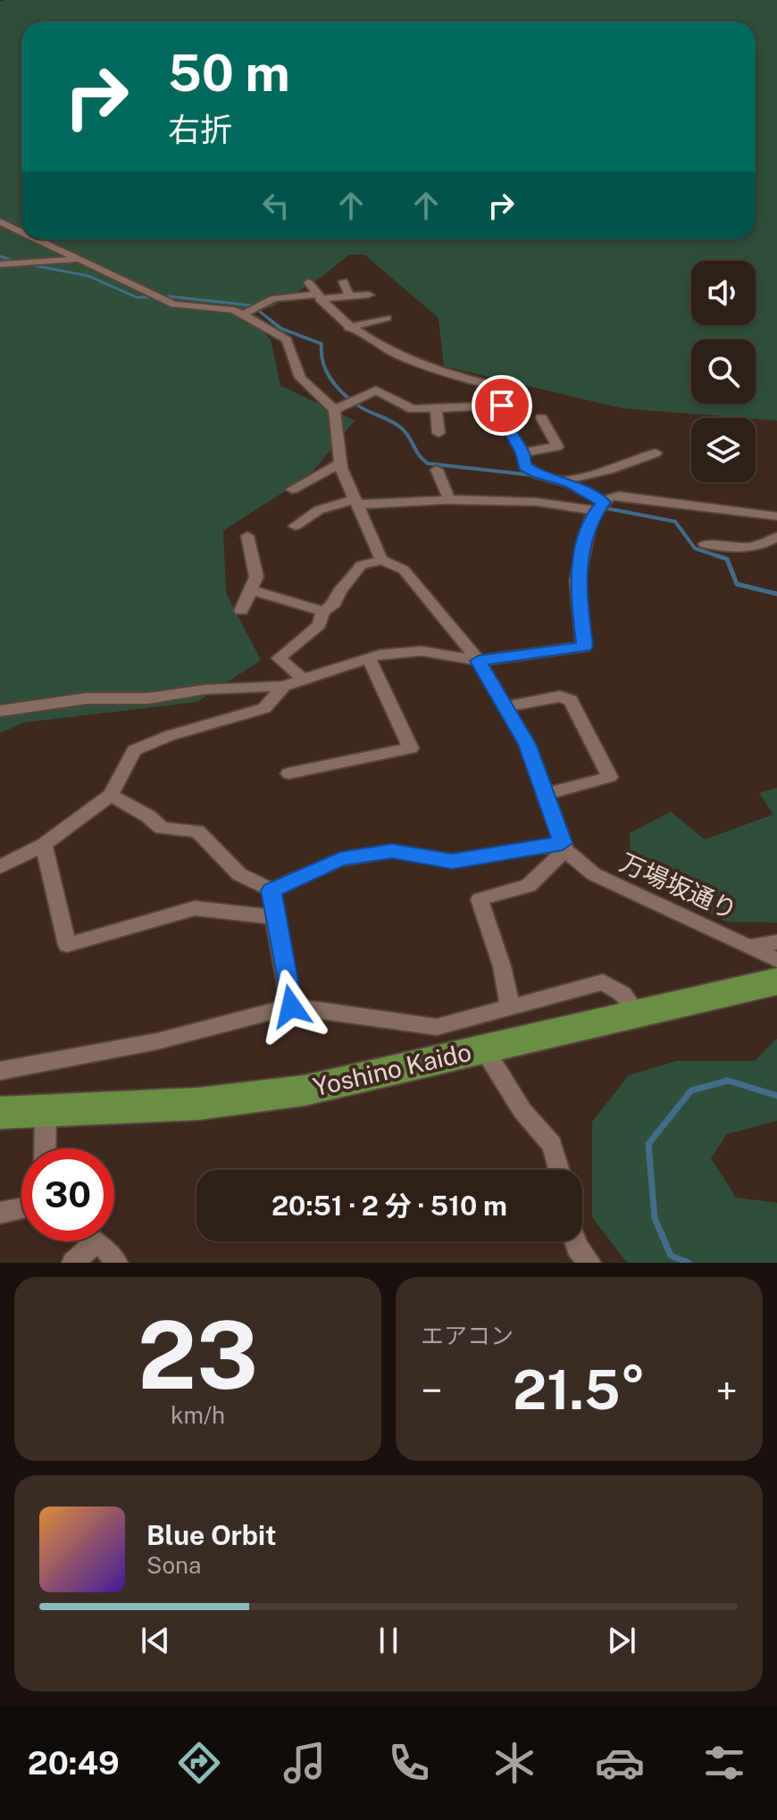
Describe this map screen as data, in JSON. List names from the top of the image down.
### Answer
{
  "streets": {
    "highway": ["Yoshino Kaido"],
    "street": ["万場坂通り"]
  },
  "page": {
    "turn": ["50 m", "右折"],
    "limit": "30",
    "trip": "20:51 · 2 分 · 510 m",
    "tile": [
      ["23", "km/h"],
      "エアコン"
    ],
    "heat": ["−", "21.5°", "+"],
    "song": ["Blue Orbit", "Sona"],
    "tabs": "20:49"
  }
}
